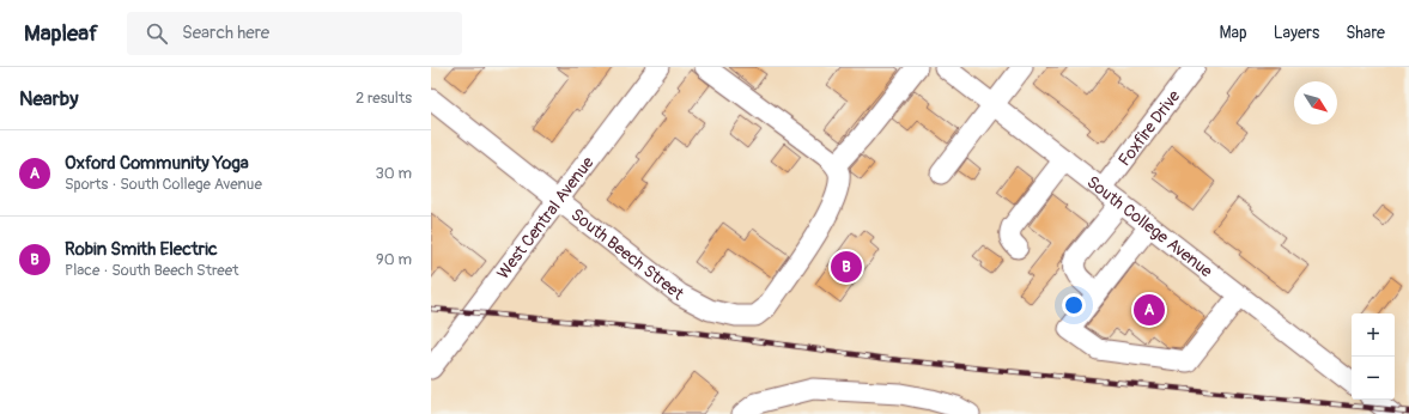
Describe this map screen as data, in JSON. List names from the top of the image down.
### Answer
{
  "streets": {
    "street": [
      "Foxfire Drive",
      "West Central Avenue",
      "South College Avenue",
      "South Beech Street"
    ]
  },
  "crossings": [
    ["Foxfire Drive", "South College Avenue"],
    ["West Central Avenue", "South Beech Street"]
  ],
  "north": "bottom right",
  "page": {
    "header": "Mapleaf",
    "search": "Search here",
    "nav": ["Map", "Layers", "Share"],
    "heading": ["Nearby", "2 results"],
    "list": [
      {
        "mark": "A",
        "name": "Oxford Community Yoga",
        "note": "Sports · South College Avenue",
        "value": "30 m"
      },
      {
        "mark": "B",
        "name": "Robin Smith Electric",
        "note": "Place · South Beech Street",
        "value": "90 m"
      }
    ],
    "pins": ["B", "A"],
    "map_buttons": ["+", "−"]
  }
}
